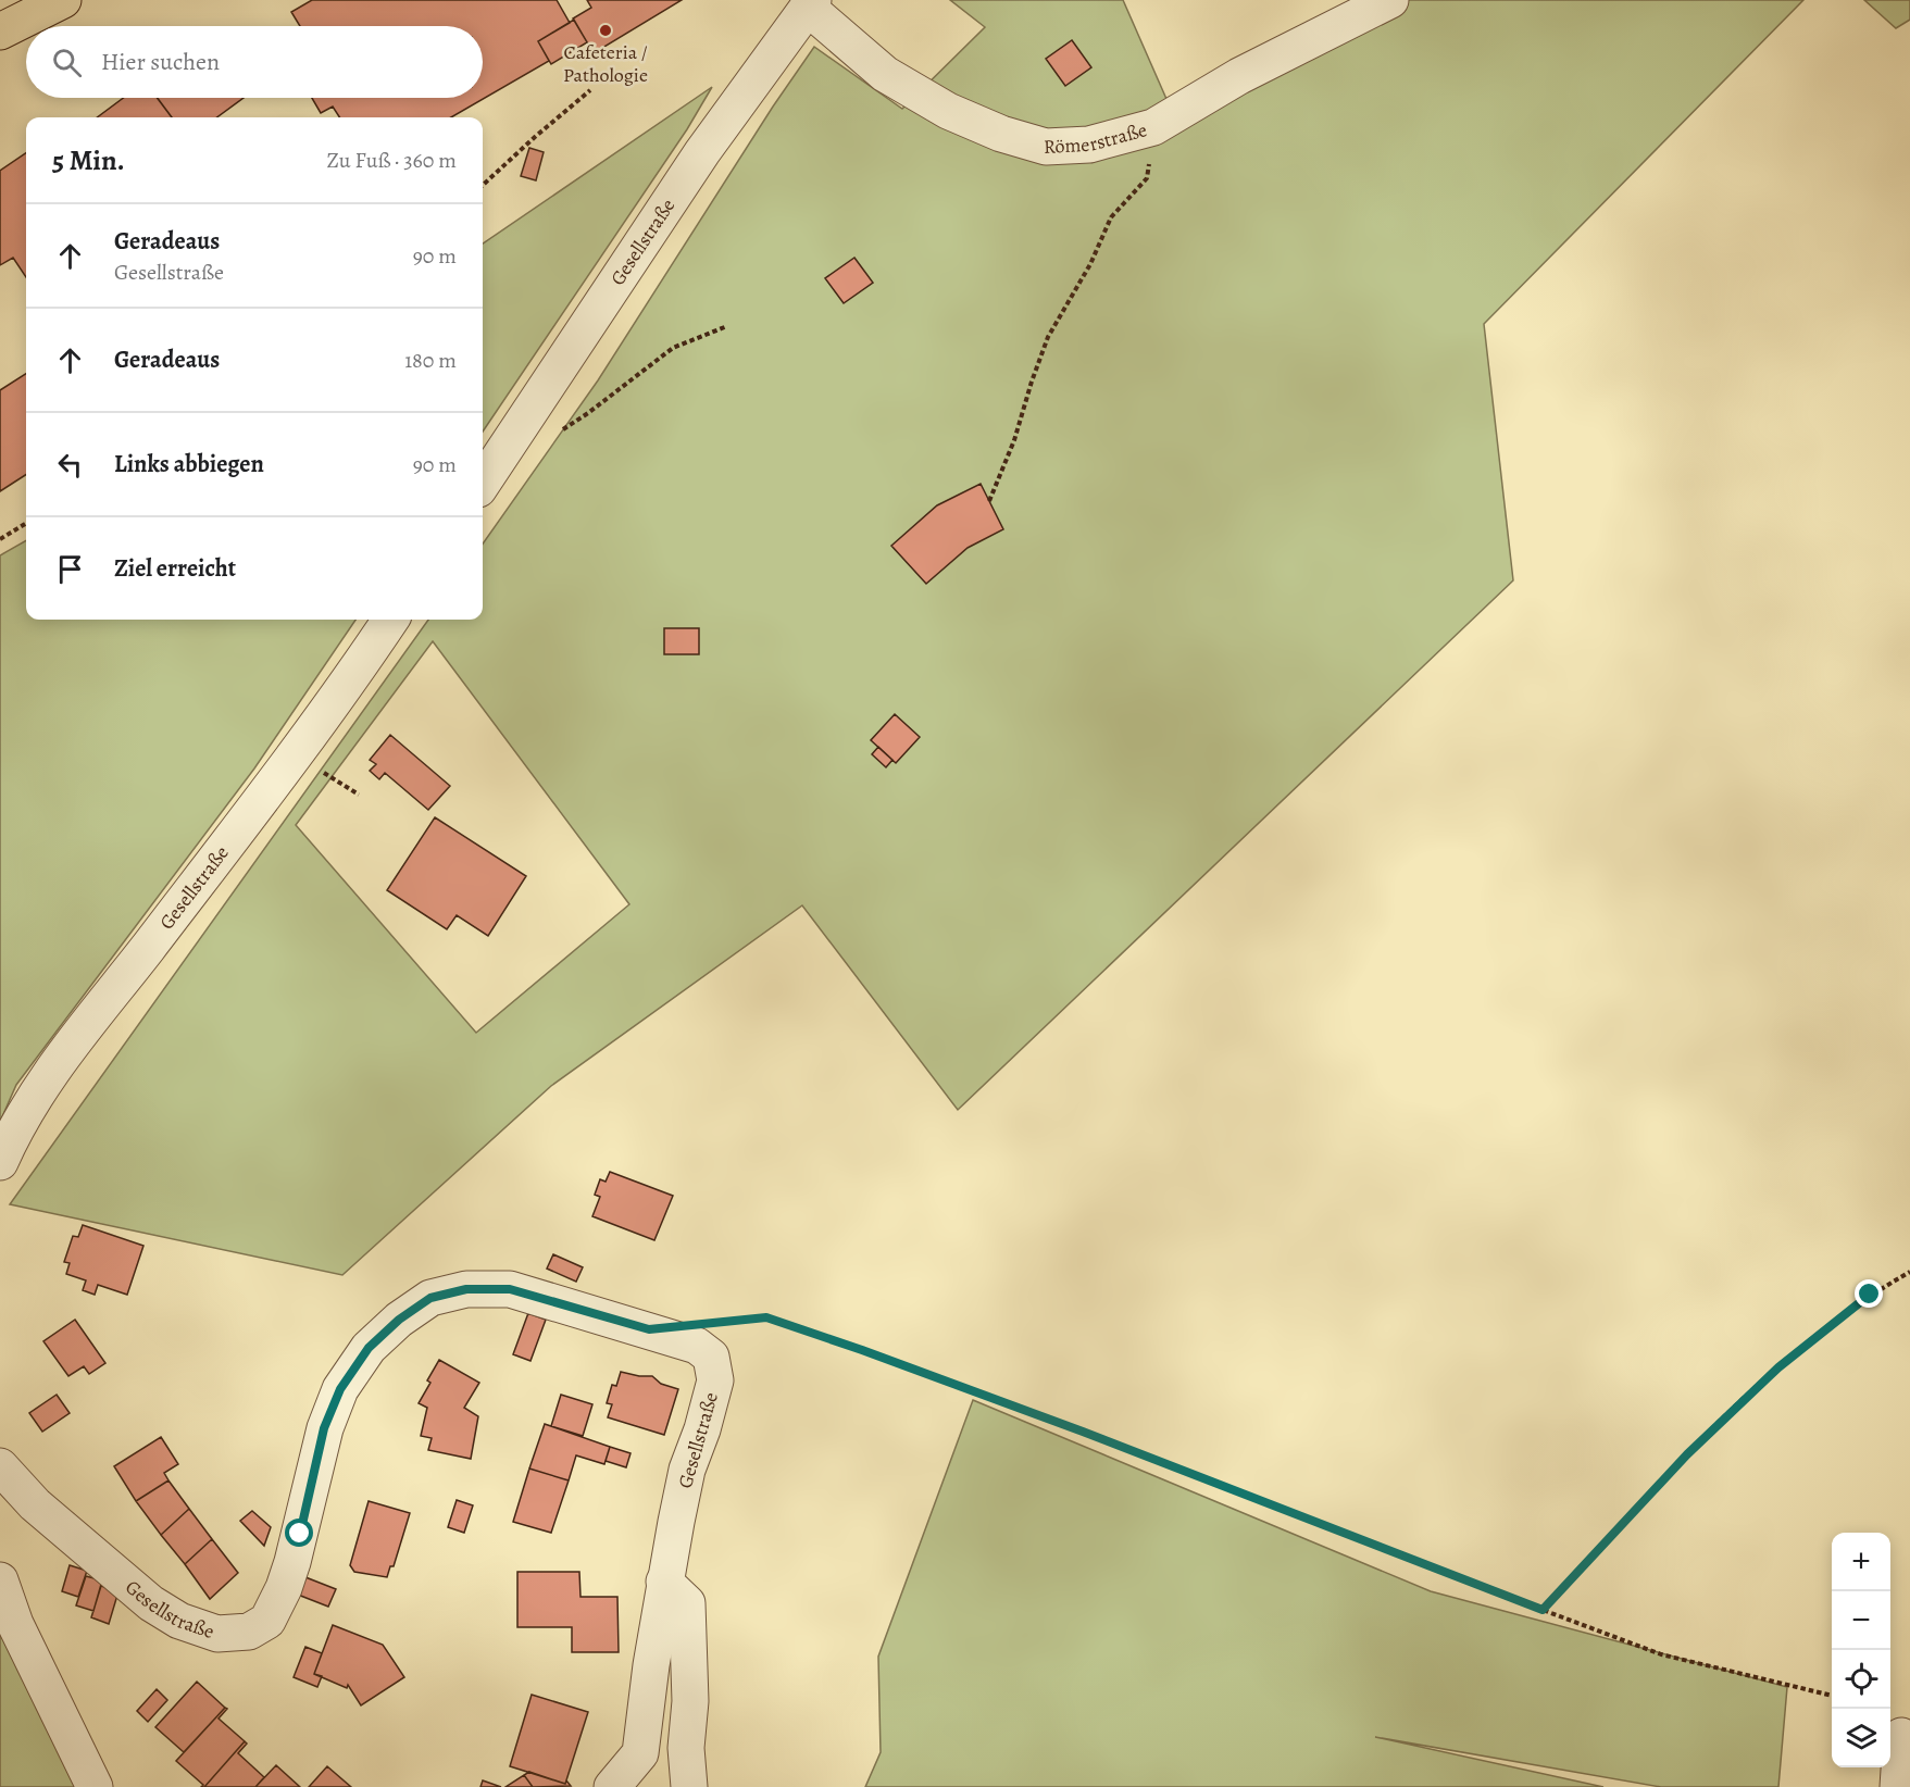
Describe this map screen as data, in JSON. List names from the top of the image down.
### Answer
{
  "streets": {
    "street": ["Römerstraße", "Gesellstraße"]
  },
  "crossings": [
    ["Römerstraße", "Gesellstraße"]
  ],
  "places": ["Cafeteria / Pathologie"],
  "page": {
    "search": "Hier suchen",
    "heading": ["5 Min.", "Zu Fuß · 360 m"],
    "list": [
      ["Geradeaus", "Gesellstraße", "90 m"],
      ["Geradeaus", "180 m"],
      ["Links abbiegen", "90 m"],
      "Ziel erreicht"
    ],
    "map_buttons": ["+", "−"]
  }
}
